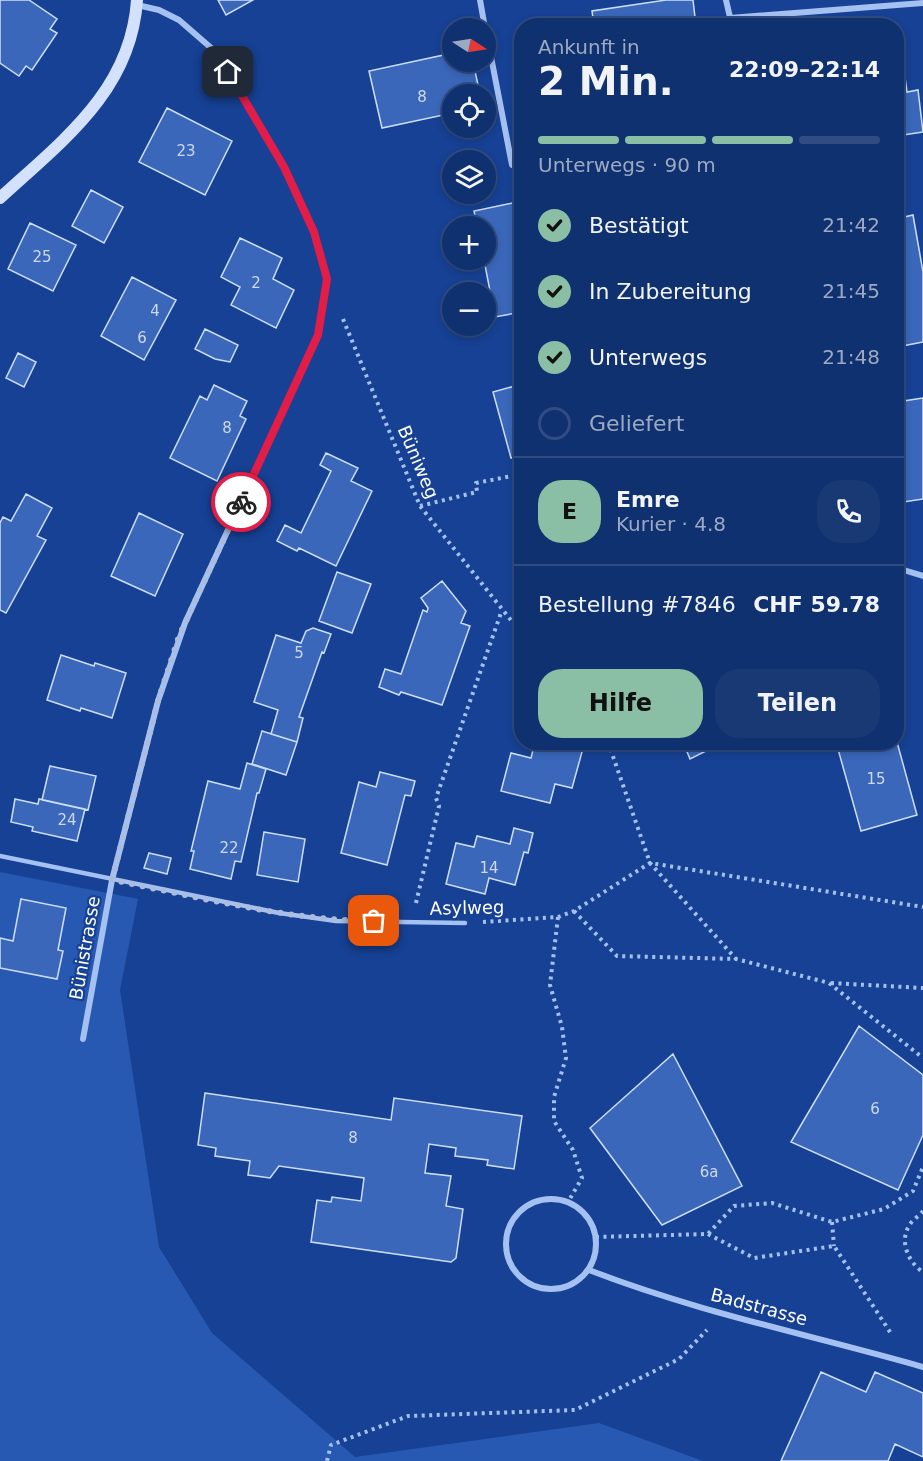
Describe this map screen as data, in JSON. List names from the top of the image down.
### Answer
{
  "streets": {
    "street": ["Bünistrasse", "Badstrasse"],
    "lane": ["Asylweg"],
    "path": ["Büniweg"]
  },
  "crossings": [
    ["Büniweg", "Bünistrasse"],
    ["Asylweg", "Bünistrasse"]
  ],
  "house_numbers": [
    "8",
    "23",
    "25",
    "2",
    "4",
    "6",
    "8",
    "5",
    "15",
    "24",
    "22",
    "14",
    "6",
    "8",
    "6a"
  ],
  "north": "right",
  "page": {
    "map_buttons": ["+", "−"],
    "heading": ["2 Min.", "Ankunft in", "22:09–22:14"],
    "panel": [
      "Emre",
      "Kurier · 4.8",
      "Bestellung #7846",
      "CHF 59.78"
    ],
    "bar": "Unterwegs · 90 m",
    "list": [
      ["Bestätigt", "21:42"],
      ["In Zubereitung", "21:45"],
      ["Unterwegs", "21:48"],
      "Geliefert"
    ],
    "round": "E",
    "buttons": ["Hilfe", "Teilen"]
  }
}
